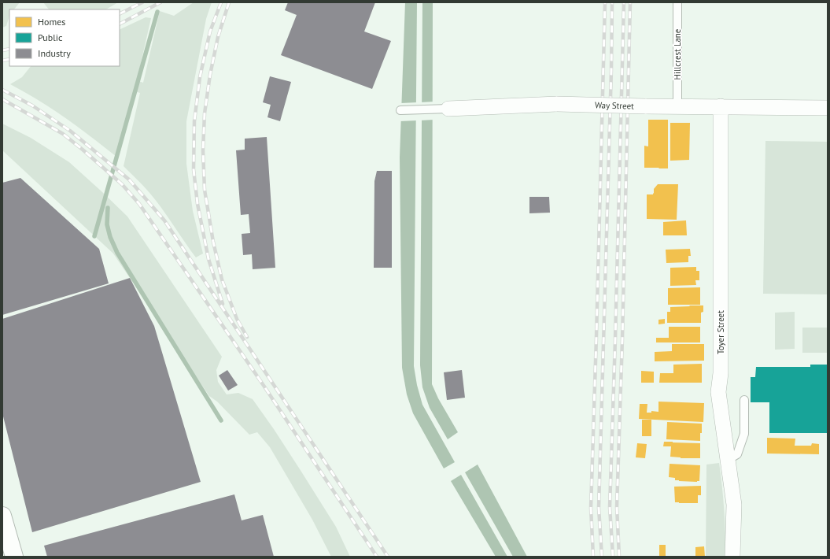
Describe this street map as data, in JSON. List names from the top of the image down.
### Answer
{
  "streets": {
    "street": ["Way Street", "Toyer Street"],
    "lane": ["Hillcrest Lane"]
  },
  "crossings": [
    ["Hillcrest Lane", "Way Street"],
    ["Way Street", "Toyer Street"]
  ],
  "legend": ["Homes", "Public", "Industry"]
}
